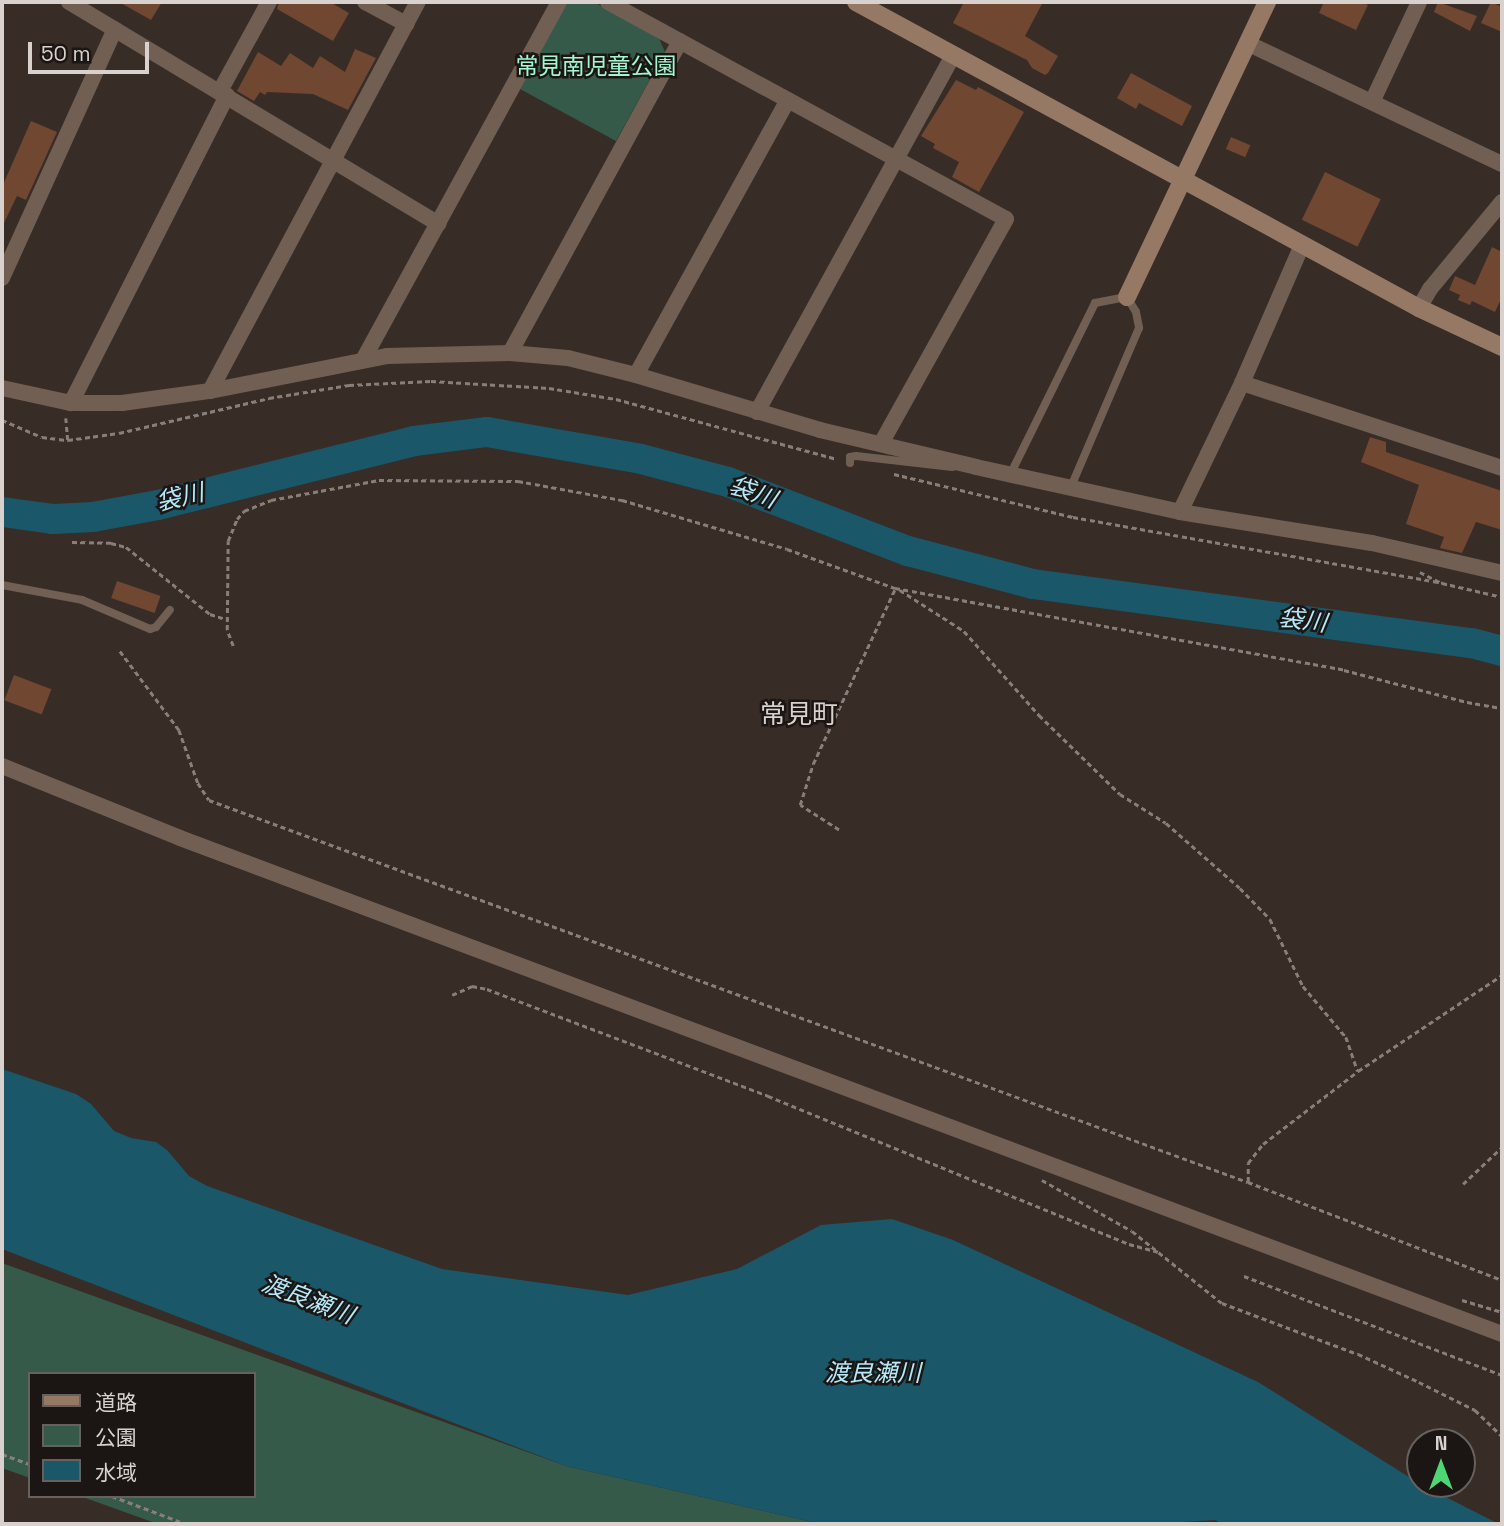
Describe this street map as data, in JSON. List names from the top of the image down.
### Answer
{
  "districts": ["常見町"],
  "water": ["袋川", "渡良瀬川"],
  "parks": ["常見南児童公園"],
  "legend": ["道路", "公園", "水域"],
  "scale_bar": "50 m",
  "north": "top"
}
